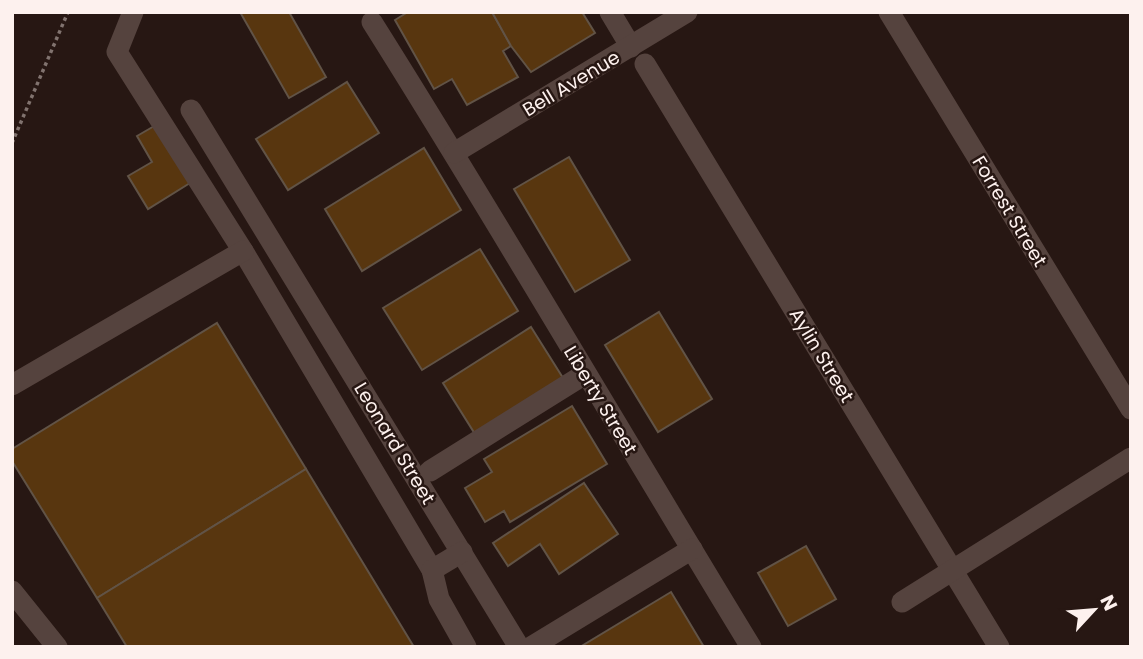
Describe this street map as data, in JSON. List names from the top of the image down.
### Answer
{
  "streets": {
    "street": [
      "Bell Avenue",
      "Forrest Street",
      "Aylin Street",
      "Liberty Street",
      "Leonard Street"
    ]
  },
  "crossings": [
    ["Bell Avenue", "Liberty Street"]
  ],
  "north": "top right"
}
